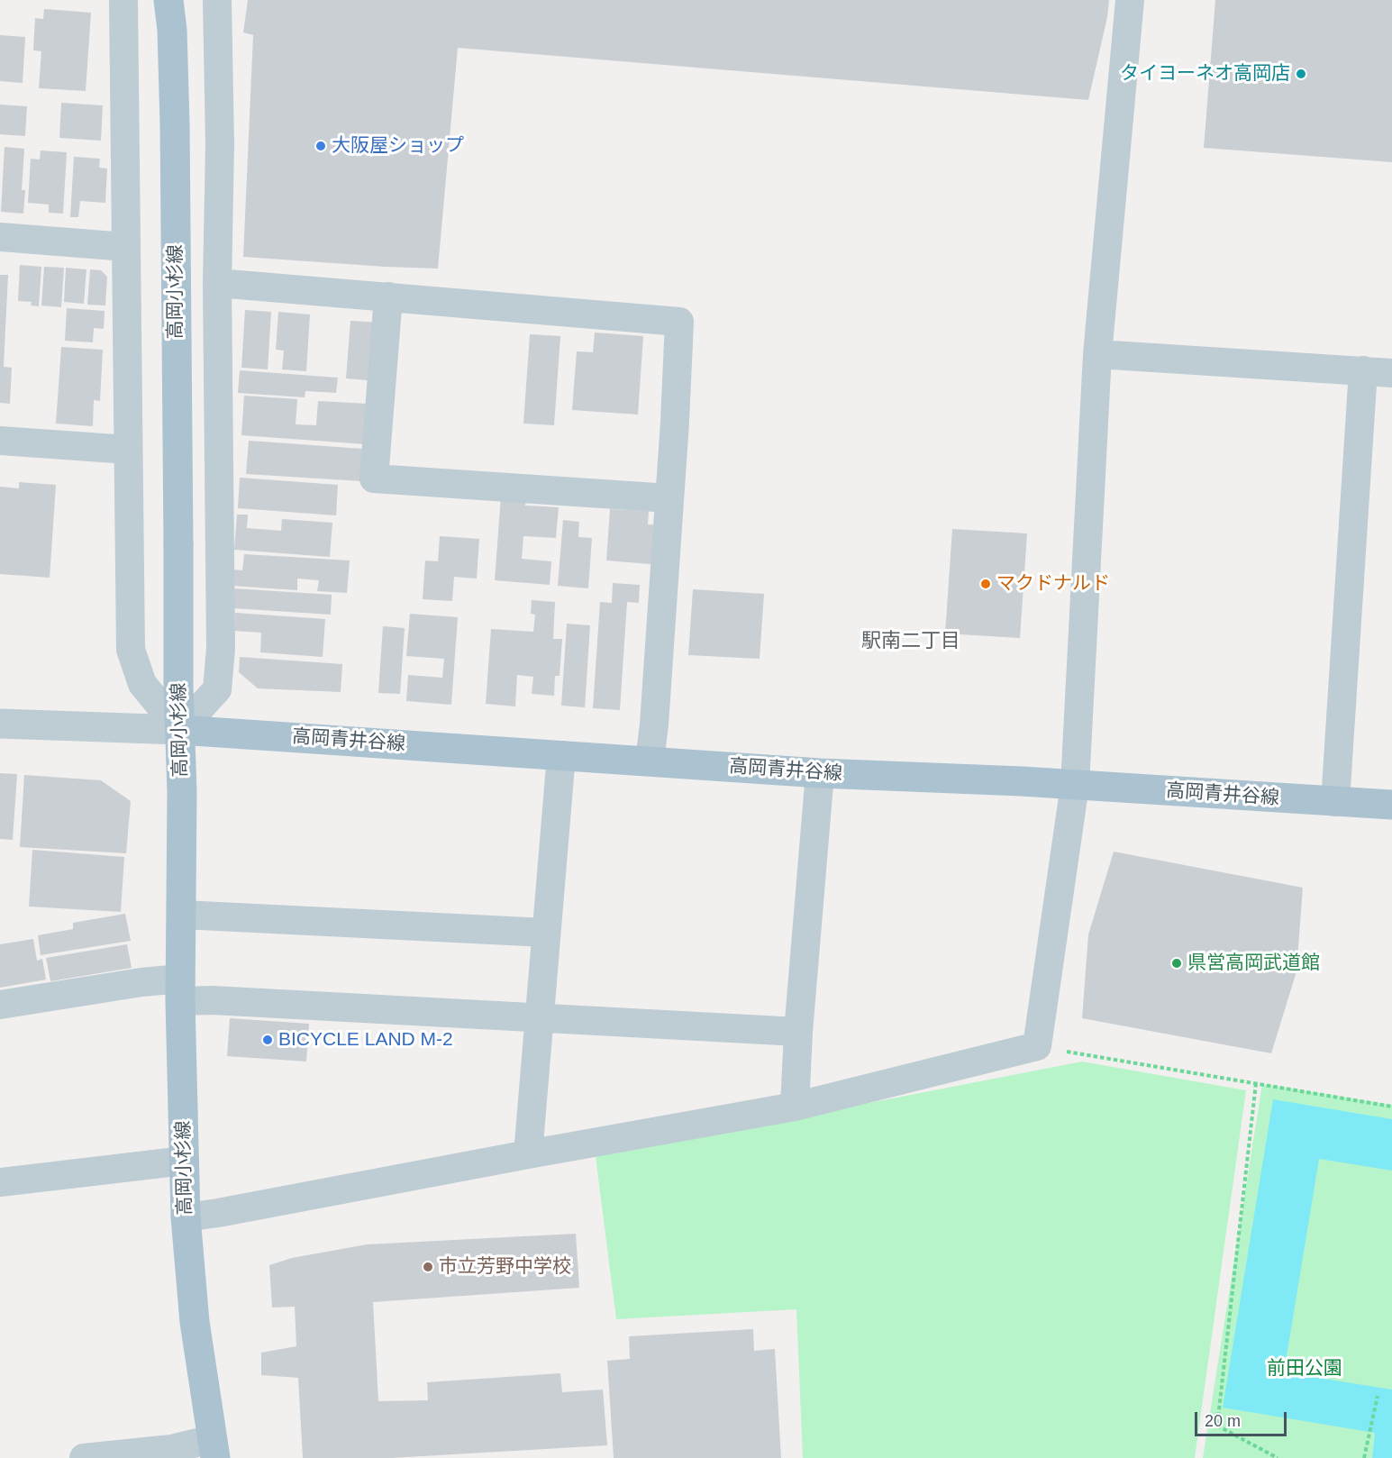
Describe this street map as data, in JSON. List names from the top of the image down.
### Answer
{
  "streets": {
    "main road": ["高岡小杉線", "高岡青井谷線"]
  },
  "crossings": [
    ["高岡小杉線", "高岡青井谷線"]
  ],
  "districts": ["駅南二丁目"],
  "parks": ["前田公園"],
  "places": [
    "タイヨーネオ高岡店",
    "大阪屋ショップ",
    "マクドナルド",
    "県営高岡武道館",
    "BICYCLE LAND M-2",
    "市立芳野中学校"
  ],
  "scale_bar": "20 m"
}
